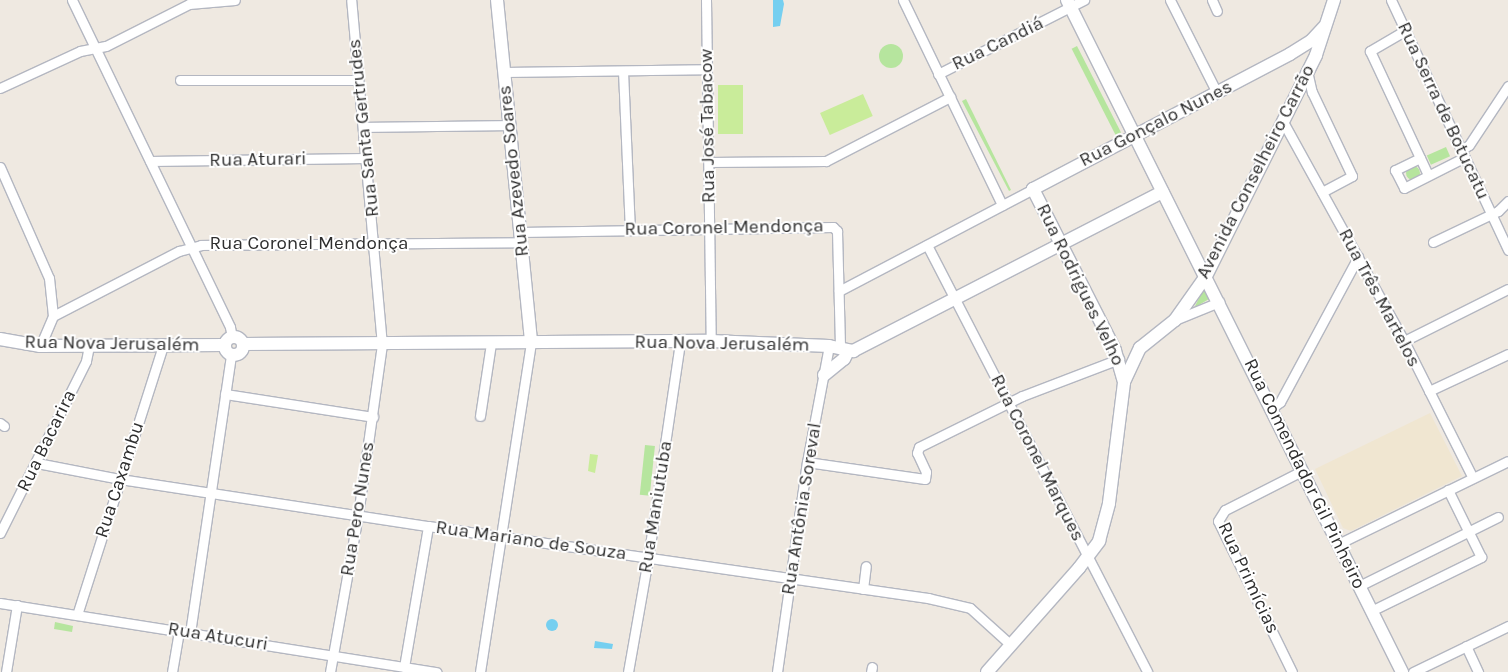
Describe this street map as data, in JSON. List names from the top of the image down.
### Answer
{
  "streets": {
    "street": [
      "Rua Candiá",
      "Rua Serra de Botucatu",
      "Rua Gonçalo Nunes",
      "Rua José Tabacow",
      "Rua Santa Gertrudes",
      "Rua Aturari",
      "Rua Azevedo Soares",
      "Avenida Conselheiro Carrão",
      "Rua Coronel Mendonça",
      "Rua Rodrigues Velho",
      "Rua Três Martelos",
      "Rua Nova Jerusalém",
      "Rua Bacarira",
      "Rua Coronel Marques",
      "Rua Comendador Gil Pinheiro",
      "Rua Caxambu",
      "Rua Maniutuba",
      "Rua Pero Nunes",
      "Rua Antônia Soreval",
      "Rua Mariano de Souza",
      "Rua Primícias",
      "Rua Atucuri"
    ]
  },
  "crossings": [
    ["Rua Candiá", "Rua Comendador Gil Pinheiro"],
    ["Rua Gonçalo Nunes", "Avenida Conselheiro Carrão"],
    ["Rua Gonçalo Nunes", "Rua Coronel Mendonça"],
    ["Rua Gonçalo Nunes", "Rua Rodrigues Velho"],
    ["Rua Gonçalo Nunes", "Rua Coronel Marques"],
    ["Rua Gonçalo Nunes", "Rua Comendador Gil Pinheiro"],
    ["Rua José Tabacow", "Rua Coronel Mendonça"],
    ["Rua José Tabacow", "Rua Nova Jerusalém"],
    ["Rua Santa Gertrudes", "Rua Aturari"],
    ["Rua Santa Gertrudes", "Rua Coronel Mendonça"],
    ["Rua Santa Gertrudes", "Rua Nova Jerusalém"],
    ["Rua Santa Gertrudes", "Rua Pero Nunes"],
    ["Rua Azevedo Soares", "Rua Coronel Mendonça"],
    ["Rua Azevedo Soares", "Rua Nova Jerusalém"],
    ["Avenida Conselheiro Carrão", "Rua Rodrigues Velho"],
    ["Avenida Conselheiro Carrão", "Rua Três Martelos"],
    ["Avenida Conselheiro Carrão", "Rua Coronel Marques"],
    ["Avenida Conselheiro Carrão", "Rua Comendador Gil Pinheiro"],
    ["Avenida Conselheiro Carrão", "Rua Mariano de Souza"],
    ["Rua Coronel Mendonça", "Rua Nova Jerusalém"],
    ["Rua Coronel Mendonça", "Rua Antônia Soreval"],
    ["Rua Rodrigues Velho", "Rua Nova Jerusalém"],
    ["Rua Nova Jerusalém", "Rua Bacarira"],
    ["Rua Nova Jerusalém", "Rua Coronel Marques"],
    ["Rua Nova Jerusalém", "Rua Comendador Gil Pinheiro"],
    ["Rua Nova Jerusalém", "Rua Caxambu"],
    ["Rua Nova Jerusalém", "Rua Maniutuba"],
    ["Rua Nova Jerusalém", "Rua Pero Nunes"],
    ["Rua Nova Jerusalém", "Rua Antônia Soreval"],
    ["Rua Bacarira", "Rua Mariano de Souza"],
    ["Rua Comendador Gil Pinheiro", "Rua Primícias"],
    ["Rua Caxambu", "Rua Mariano de Souza"],
    ["Rua Caxambu", "Rua Atucuri"],
    ["Rua Maniutuba", "Rua Mariano de Souza"],
    ["Rua Pero Nunes", "Rua Mariano de Souza"],
    ["Rua Pero Nunes", "Rua Atucuri"],
    ["Rua Antônia Soreval", "Rua Mariano de Souza"]
  ]
}
